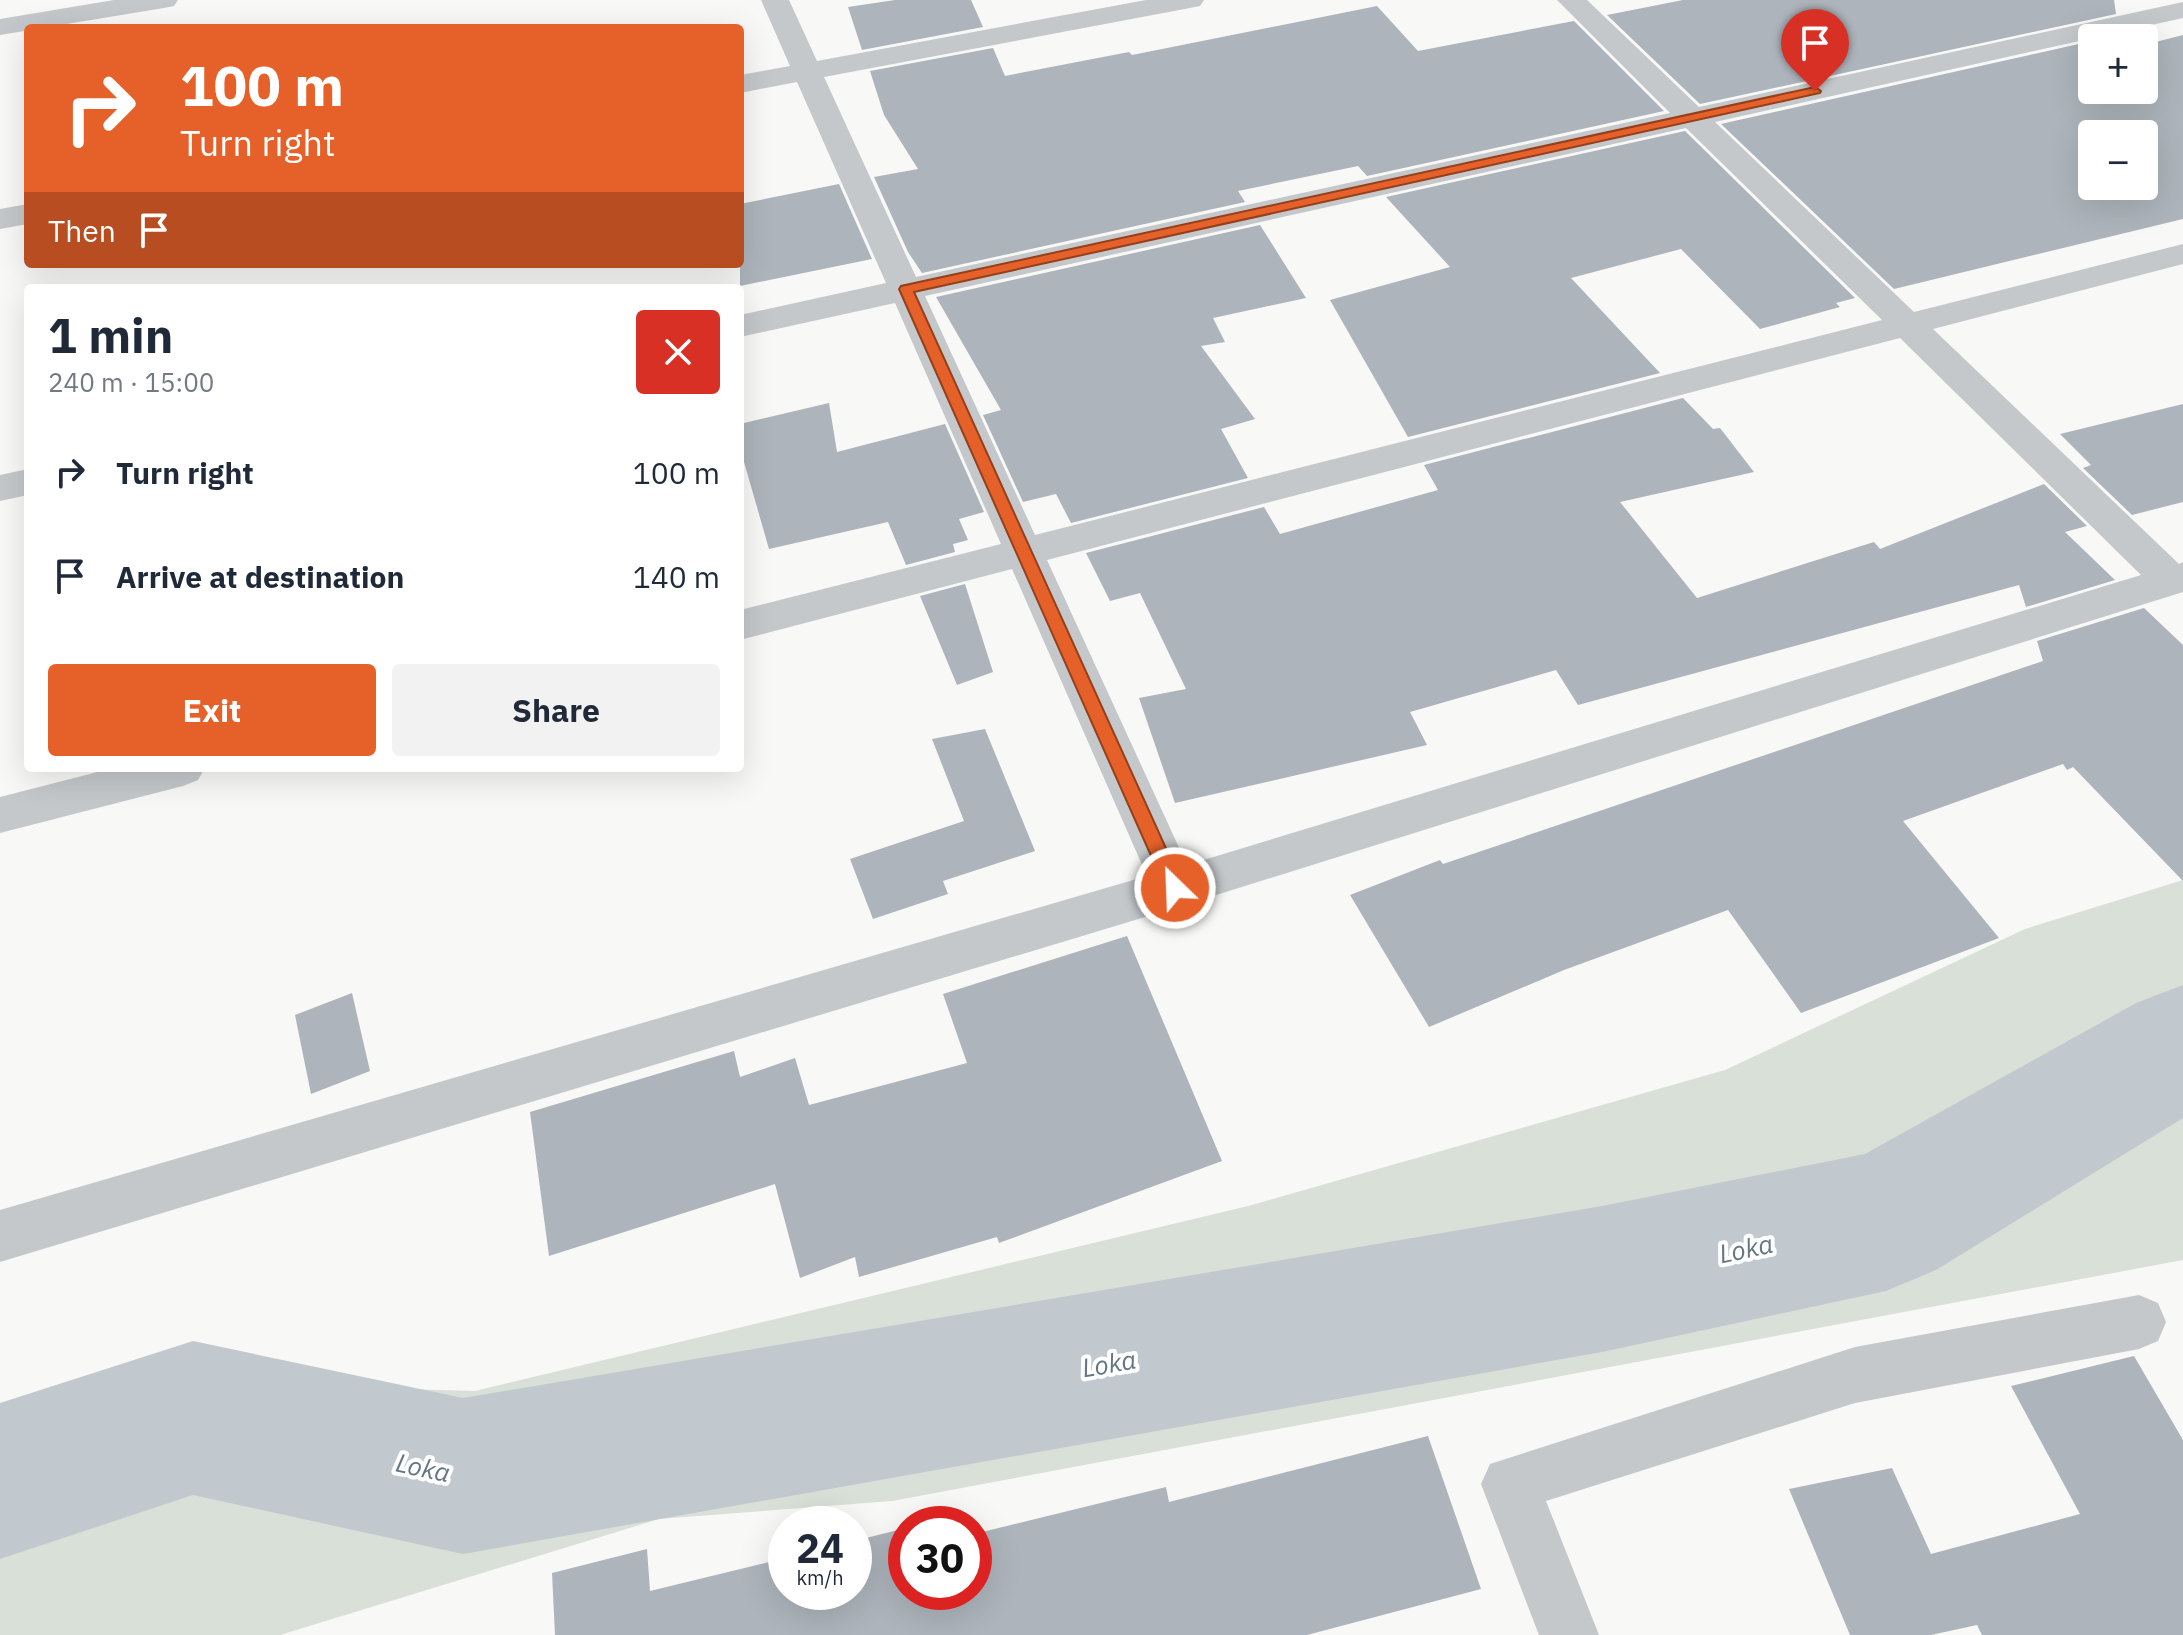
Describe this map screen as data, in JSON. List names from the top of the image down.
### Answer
{
  "water": ["Loka"],
  "page": {
    "map_buttons": ["+", "−"],
    "turn": ["100 m", "Turn right"],
    "then": "Then",
    "heading": ["1 min", "240 m · 15:00"],
    "list": [
      {
        "name": "Turn right",
        "value": "100 m"
      },
      {
        "name": "Arrive at destination",
        "value": "140 m"
      }
    ],
    "buttons": ["Exit", "Share"],
    "speed": "24 km/h",
    "limit": "30"
  }
}
